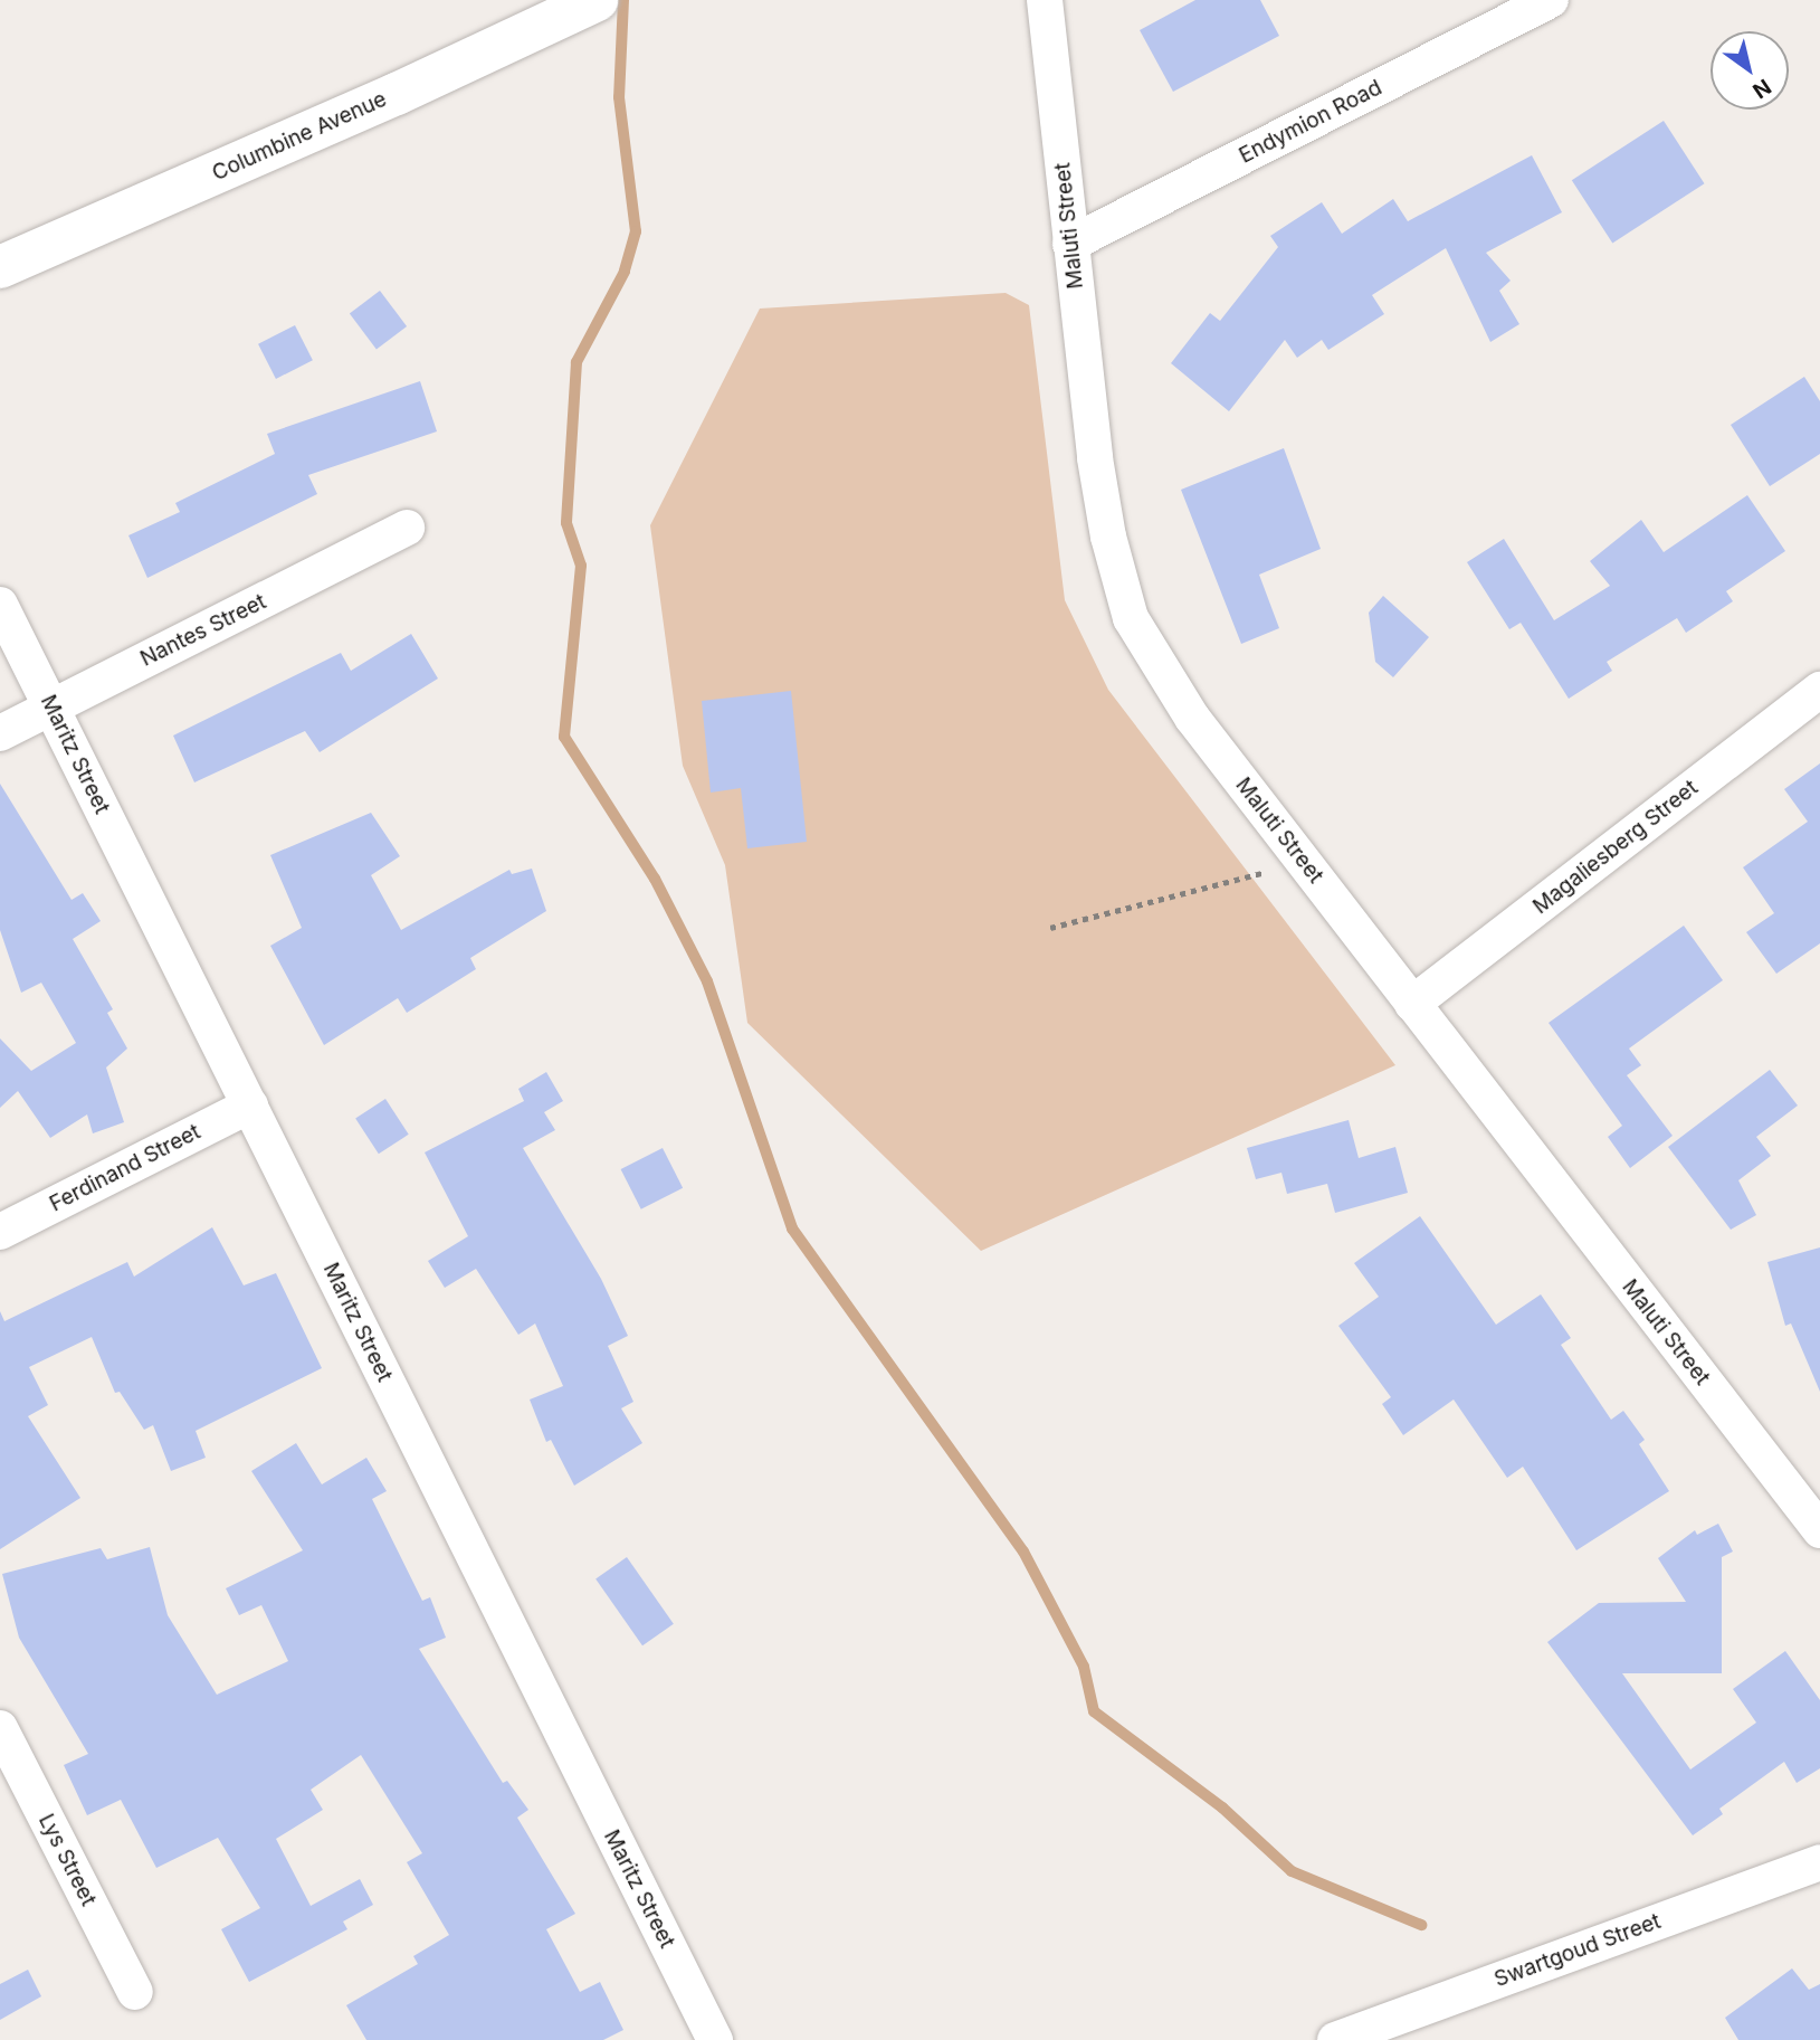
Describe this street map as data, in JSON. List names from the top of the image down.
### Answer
{
  "streets": {
    "main road": ["Columbine Avenue"],
    "street": [
      "Endymion Road",
      "Maluti Street",
      "Nantes Street",
      "Maritz Street",
      "Magaliesberg Street",
      "Ferdinand Street",
      "Lys Street",
      "Swartgoud Street"
    ]
  },
  "crossings": [
    ["Endymion Road", "Maluti Street"],
    ["Maluti Street", "Magaliesberg Street"],
    ["Nantes Street", "Maritz Street"],
    ["Maritz Street", "Ferdinand Street"]
  ],
  "north": "bottom right"
}
